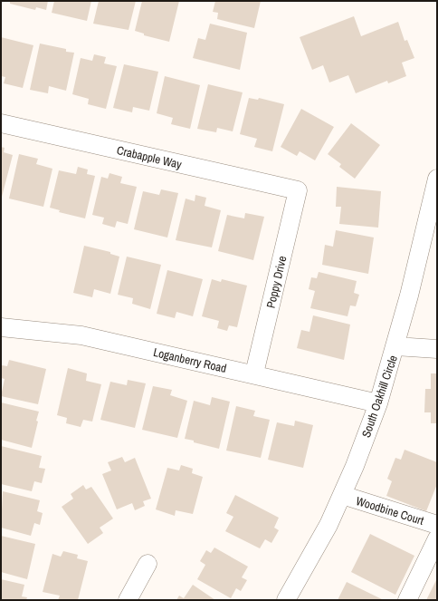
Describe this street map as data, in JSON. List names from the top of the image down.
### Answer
{
  "streets": {
    "street": [
      "Crabapple Way",
      "Poppy Drive",
      "Loganberry Road",
      "South Oakhill Circle",
      "Woodbine Court"
    ]
  },
  "crossings": [
    ["Crabapple Way", "Poppy Drive"],
    ["Poppy Drive", "Loganberry Road"],
    ["Loganberry Road", "South Oakhill Circle"],
    ["South Oakhill Circle", "Woodbine Court"]
  ]
}
